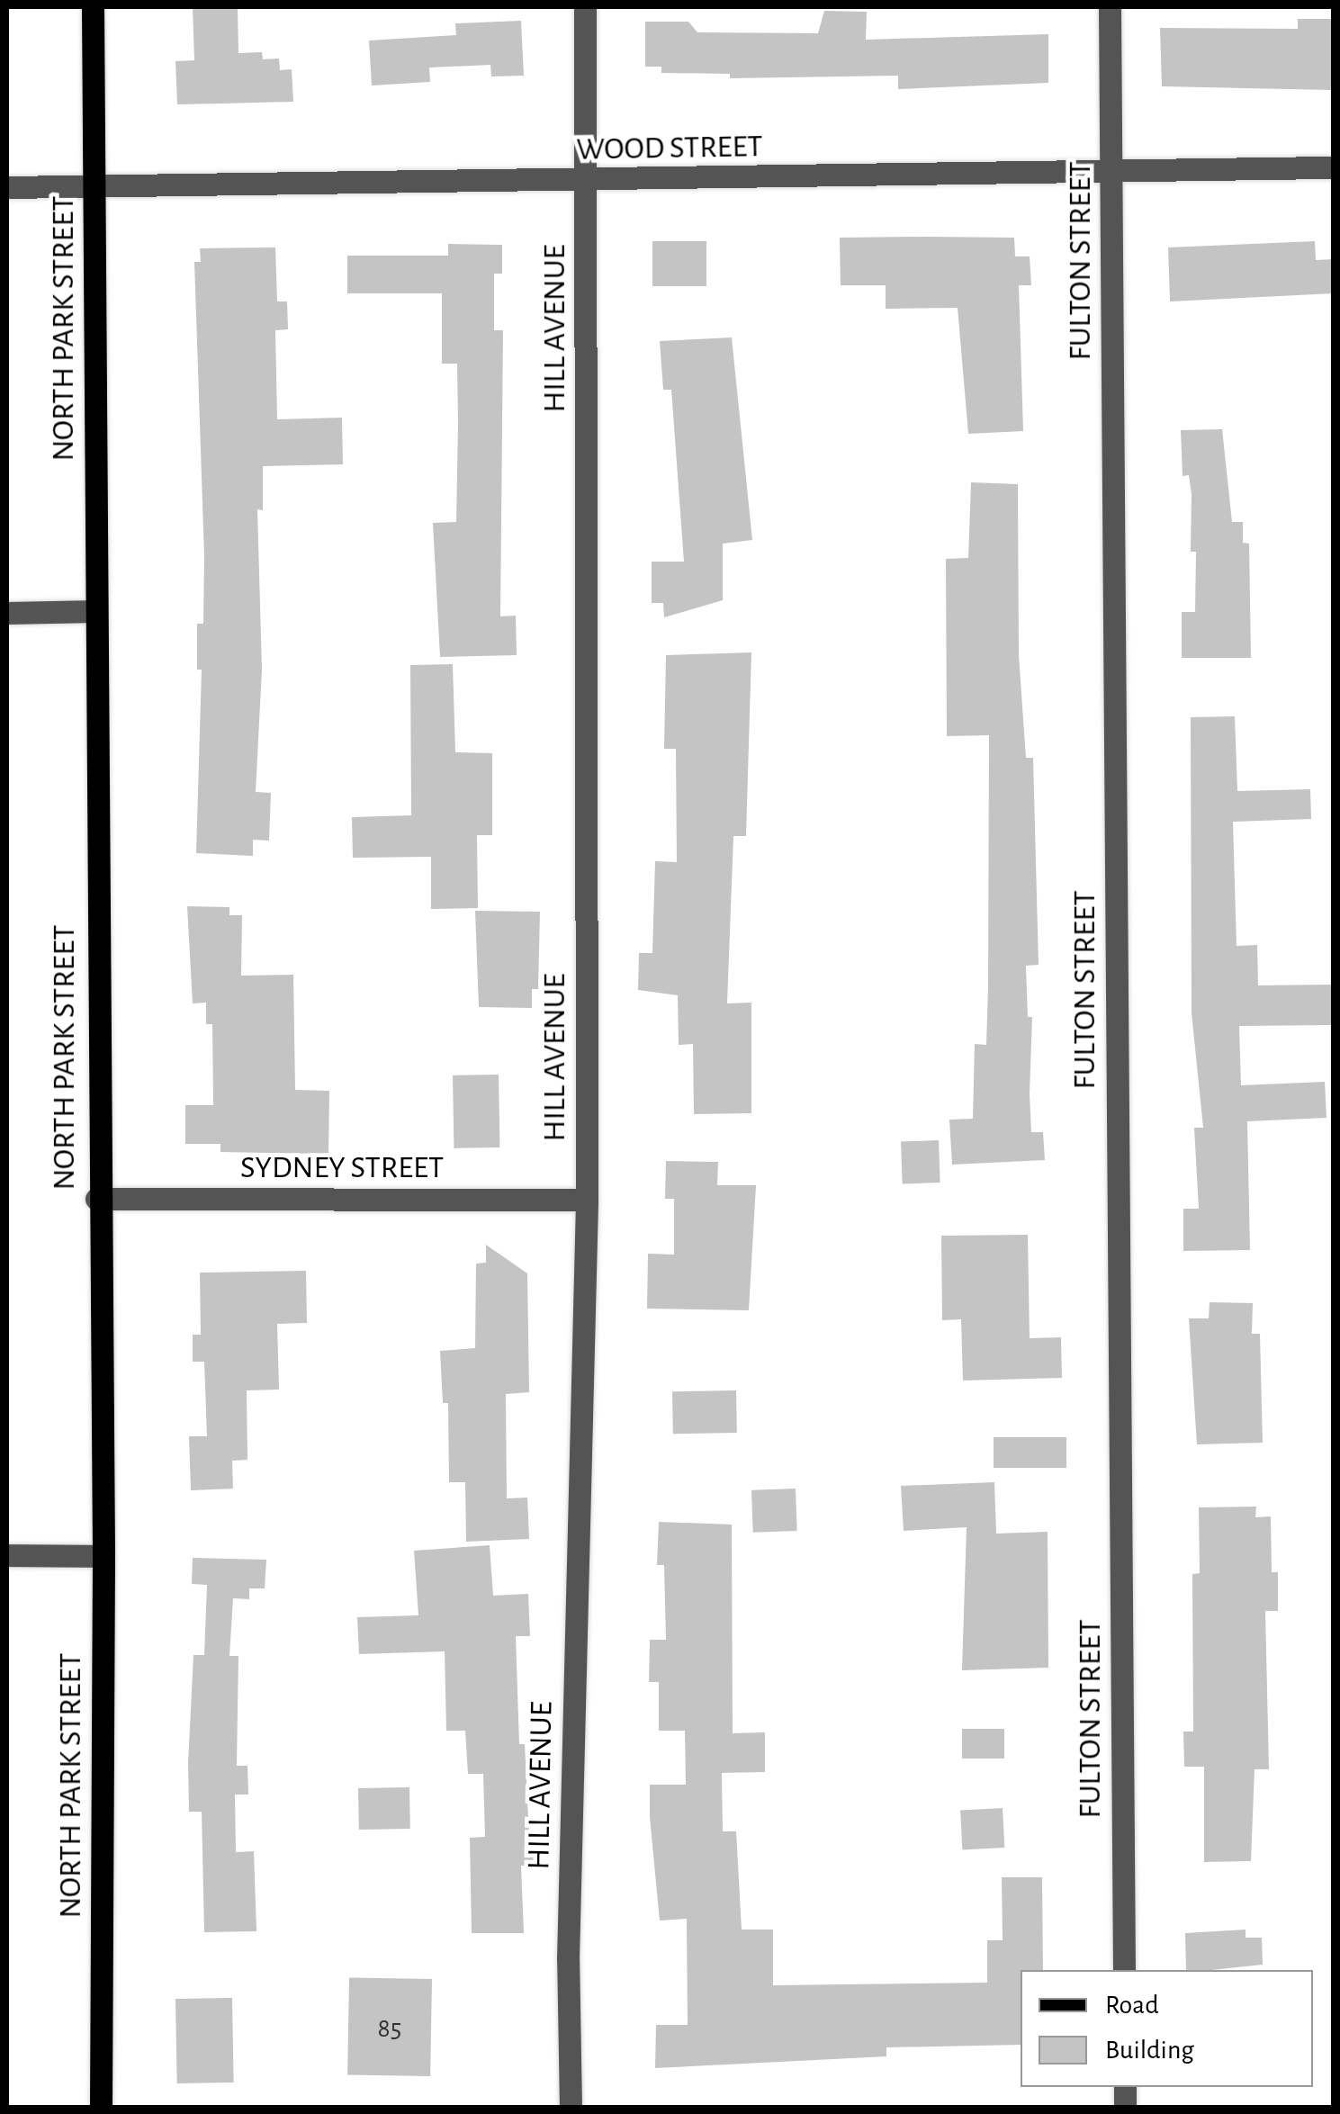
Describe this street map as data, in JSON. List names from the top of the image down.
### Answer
{
  "streets": {
    "main road": ["NORTH PARK STREET"],
    "street": [
      "WOOD STREET",
      "FULTON STREET",
      "HILL AVENUE",
      "SYDNEY STREET"
    ]
  },
  "crossings": [
    ["WOOD STREET", "FULTON STREET"],
    ["WOOD STREET", "NORTH PARK STREET"],
    ["WOOD STREET", "HILL AVENUE"],
    ["NORTH PARK STREET", "SYDNEY STREET"],
    ["HILL AVENUE", "SYDNEY STREET"]
  ],
  "house_numbers": ["85"],
  "legend": ["Road", "Building"]
}
